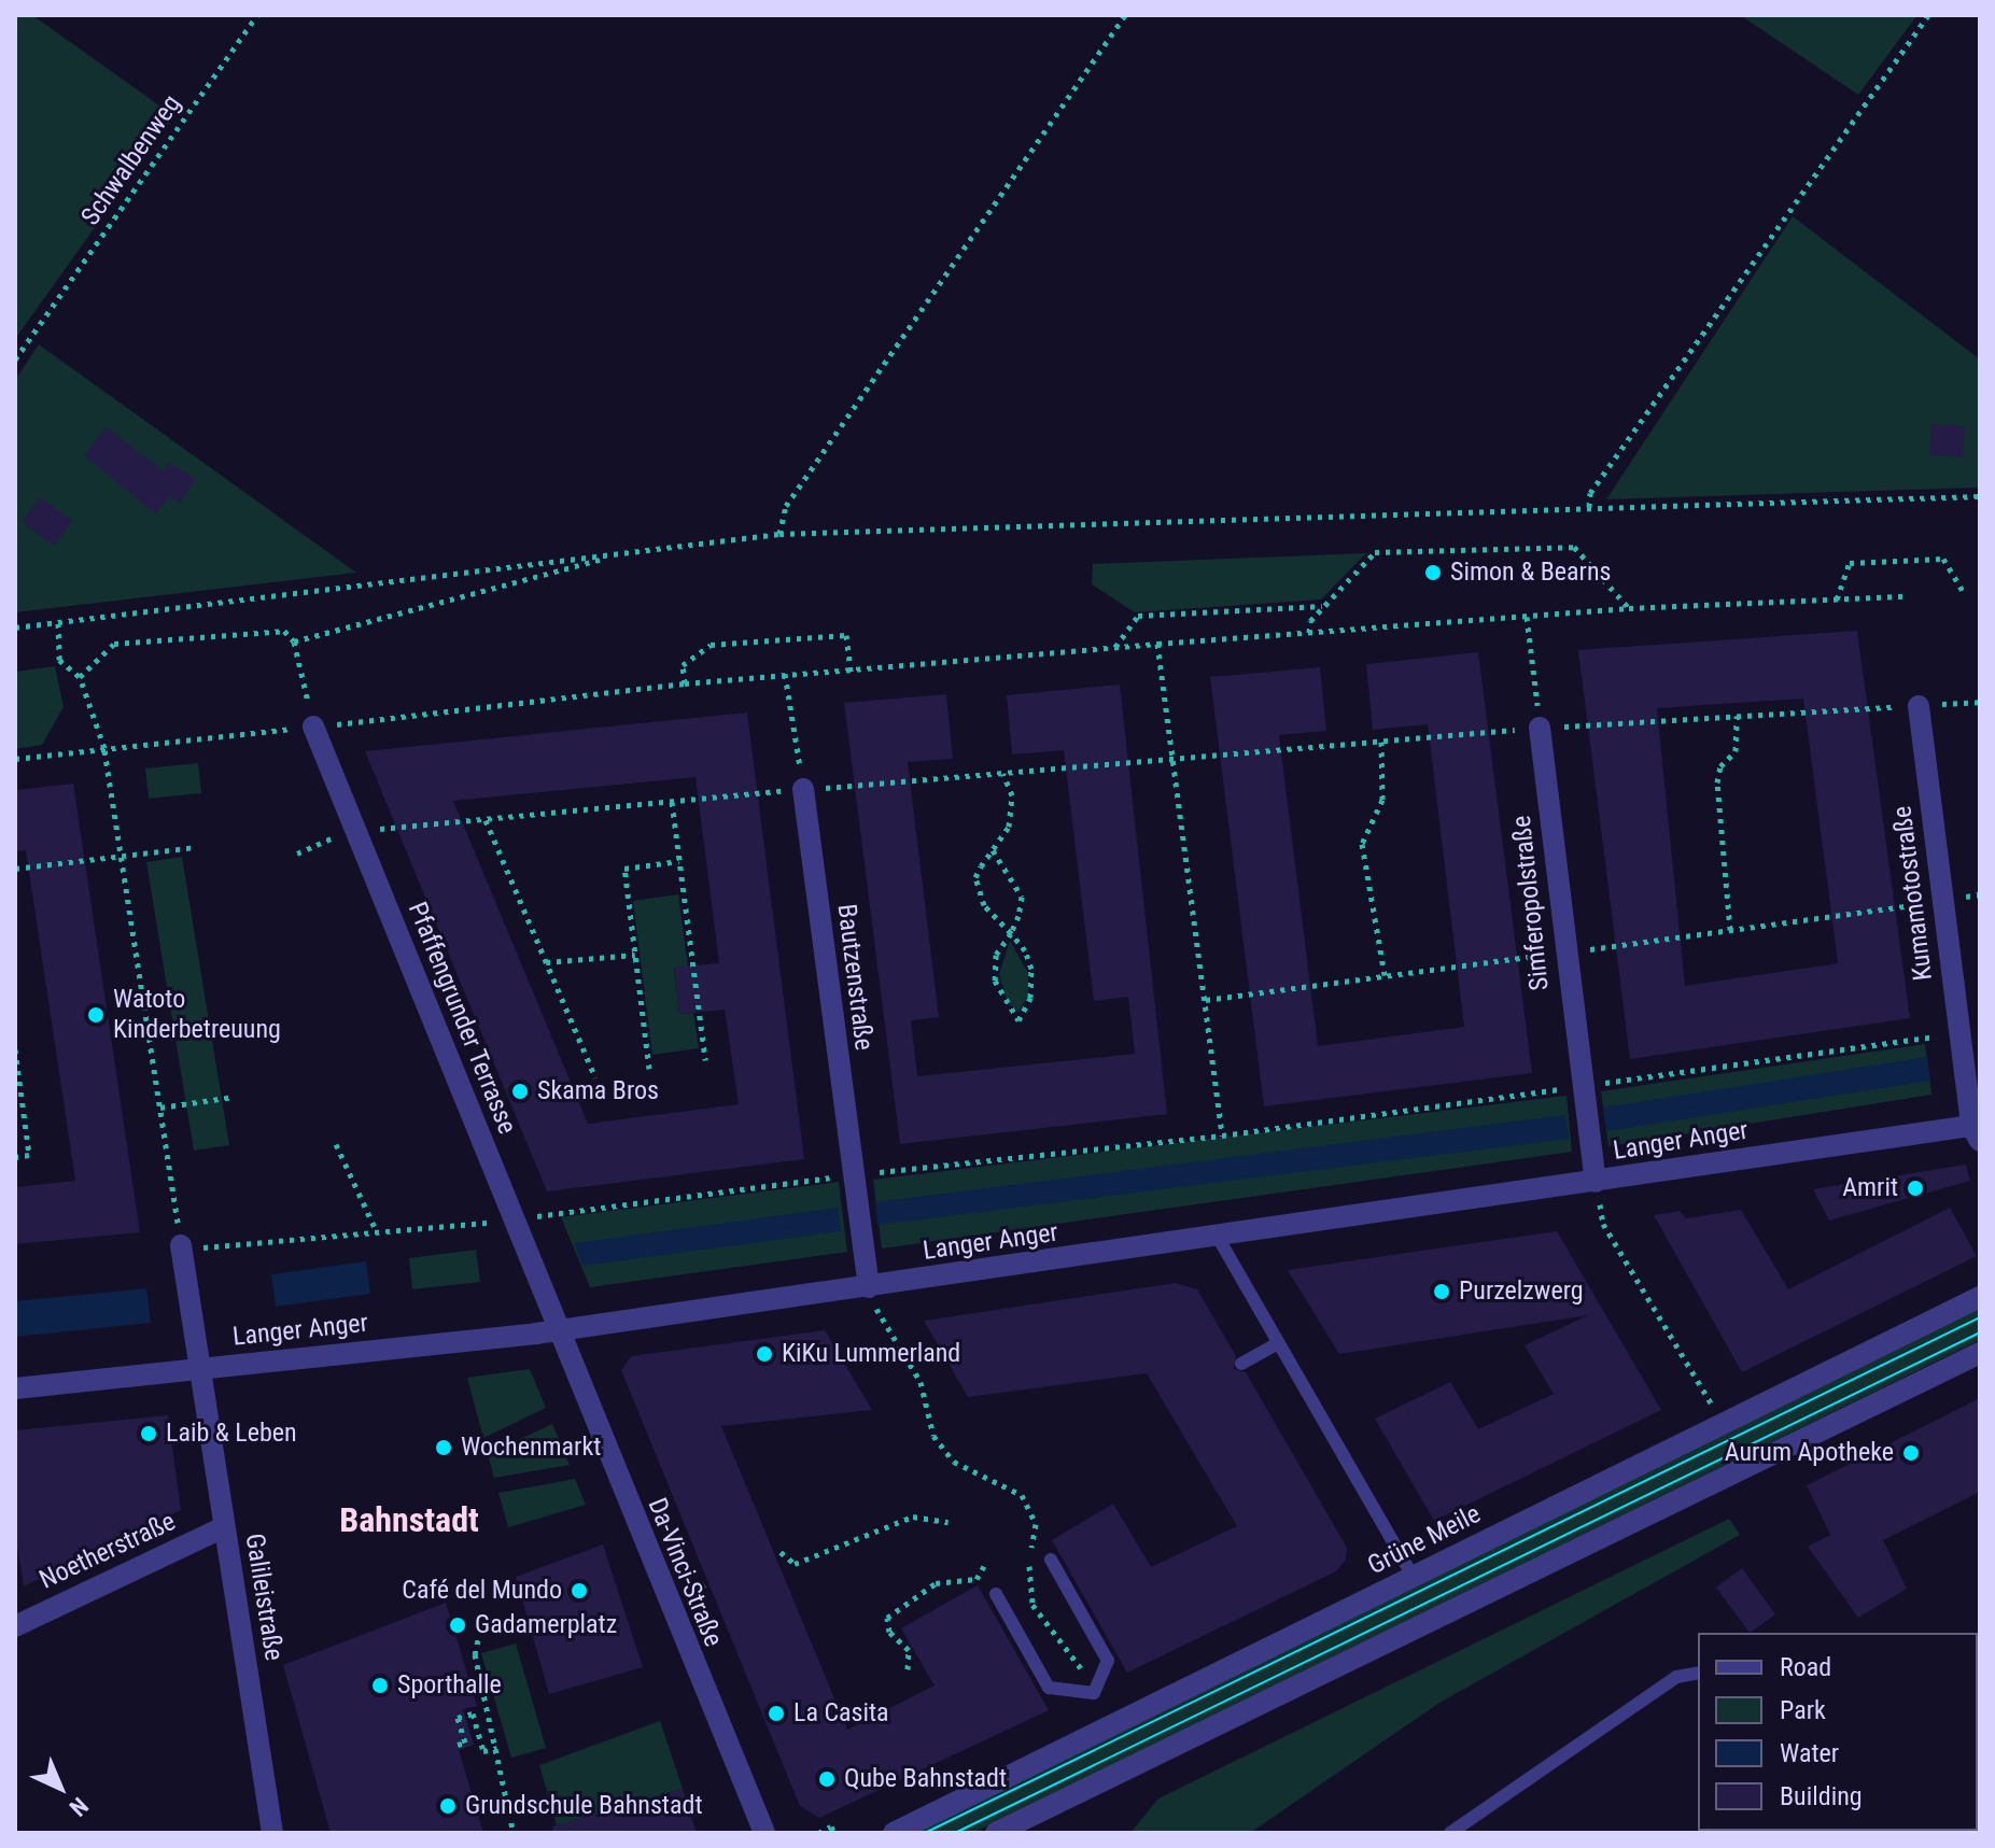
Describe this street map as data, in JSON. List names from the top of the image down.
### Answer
{
  "streets": {
    "street": [
      "Kumamotostraße",
      "Simferopolstraße",
      "Bautzenstraße",
      "Pfaffengrunder Terrasse",
      "Langer Anger",
      "Grüne Meile",
      "Noetherstraße",
      "Da-Vinci-Straße",
      "Galileistraße"
    ],
    "path": ["Schwalbenweg"]
  },
  "crossings": [
    ["Kumamotostraße", "Langer Anger"],
    ["Simferopolstraße", "Langer Anger"],
    ["Bautzenstraße", "Langer Anger"],
    ["Pfaffengrunder Terrasse", "Langer Anger"],
    ["Pfaffengrunder Terrasse", "Da-Vinci-Straße"],
    ["Langer Anger", "Da-Vinci-Straße"],
    ["Langer Anger", "Galileistraße"],
    ["Noetherstraße", "Galileistraße"]
  ],
  "districts": ["Bahnstadt"],
  "places": [
    "Simon & Bearns",
    "Watoto Kinderbetreuung",
    "Skama Bros",
    "Amrit",
    "Purzelzwerg",
    "KiKu Lummerland",
    "Laib & Leben",
    "Wochenmarkt",
    "Aurum Apotheke",
    "Café del Mundo",
    "Gadamerplatz",
    "Sporthalle",
    "La Casita",
    "Qube Bahnstadt",
    "Grundschule Bahnstadt"
  ],
  "legend": [
    "Road",
    "Park",
    "Water",
    "Building"
  ],
  "north": "bottom right"
}
